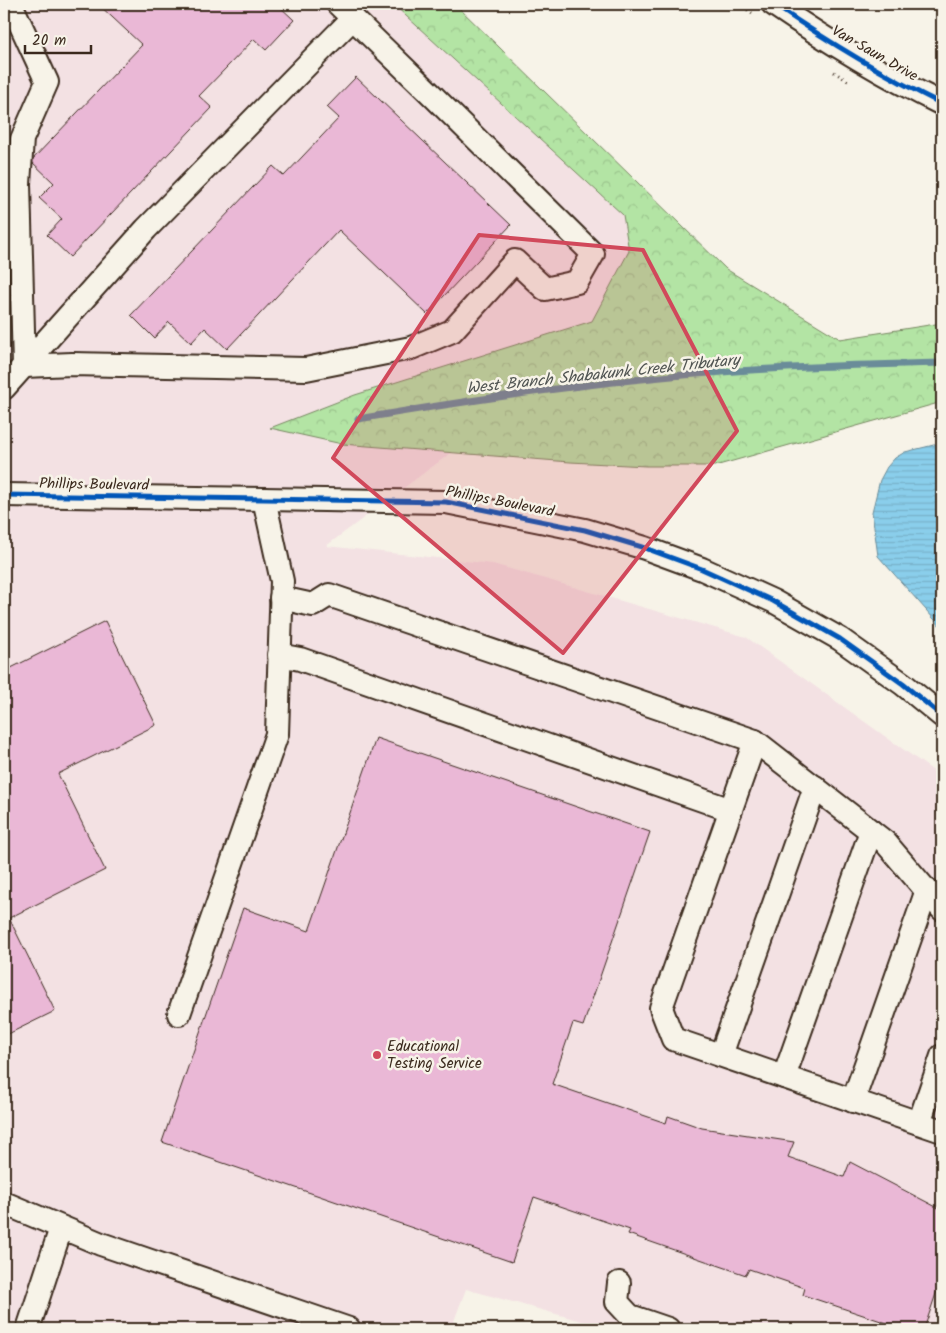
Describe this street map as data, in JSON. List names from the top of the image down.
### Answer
{
  "streets": {
    "street": ["Van Saun Drive", "Phillips Boulevard"]
  },
  "water": ["West Branch Shabakunk Creek Tributary"],
  "places": ["Educational Testing Service"],
  "scale_bar": "20 m"
}
